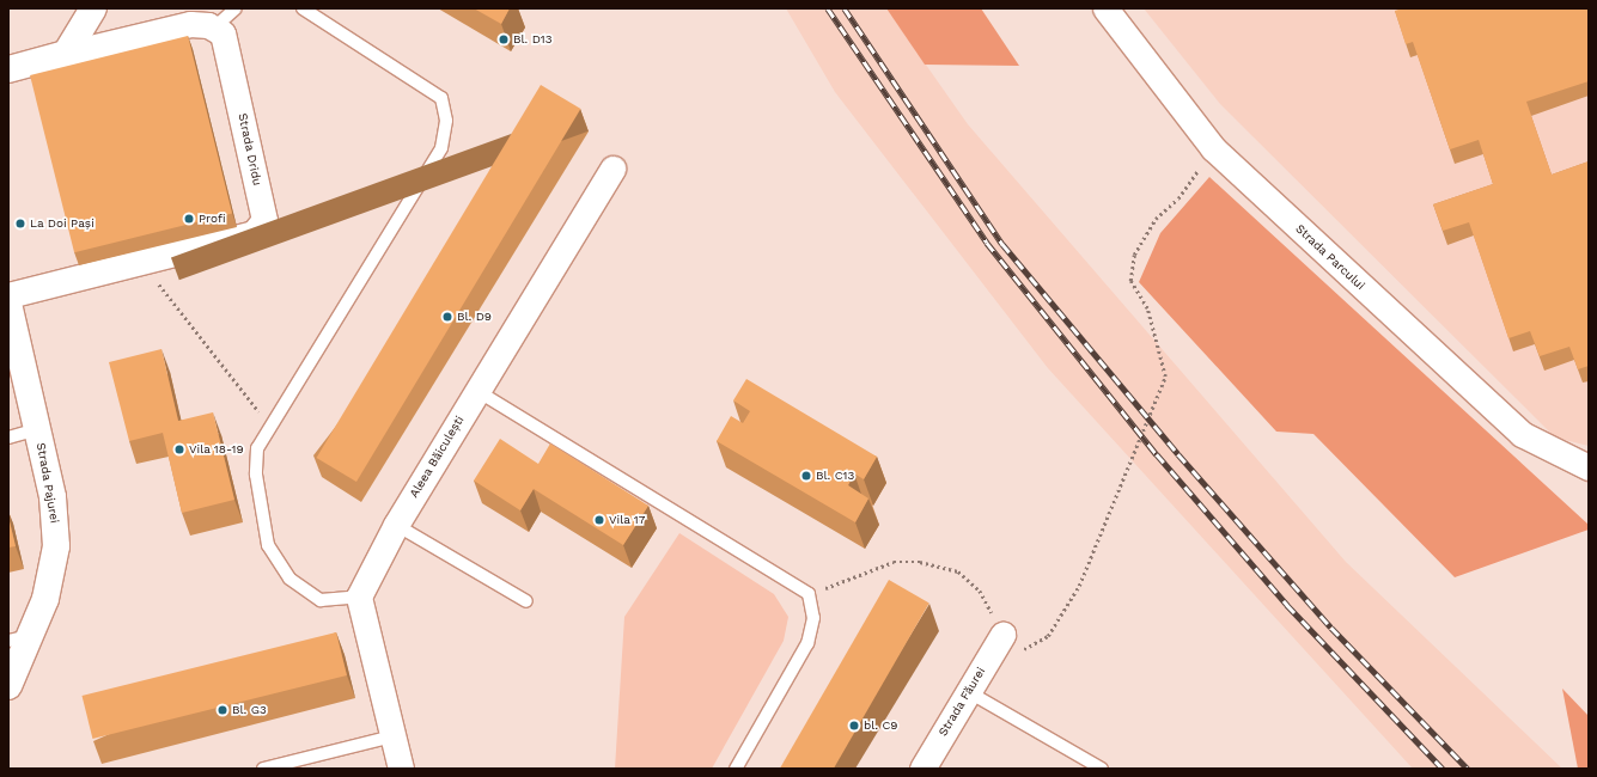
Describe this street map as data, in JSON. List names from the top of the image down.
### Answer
{
  "streets": {
    "street": [
      "Strada Dridu",
      "Strada Parcului",
      "Aleea Băiculești",
      "Strada Pajurei",
      "Strada Făurei"
    ]
  },
  "places": [
    "Bl. D13",
    "Profi",
    "La Doi Pași",
    "Bl. D9",
    "Vila 18-19",
    "Bl. C13",
    "Vila 17",
    "Bl. G3",
    "bl. C9"
  ]
}
